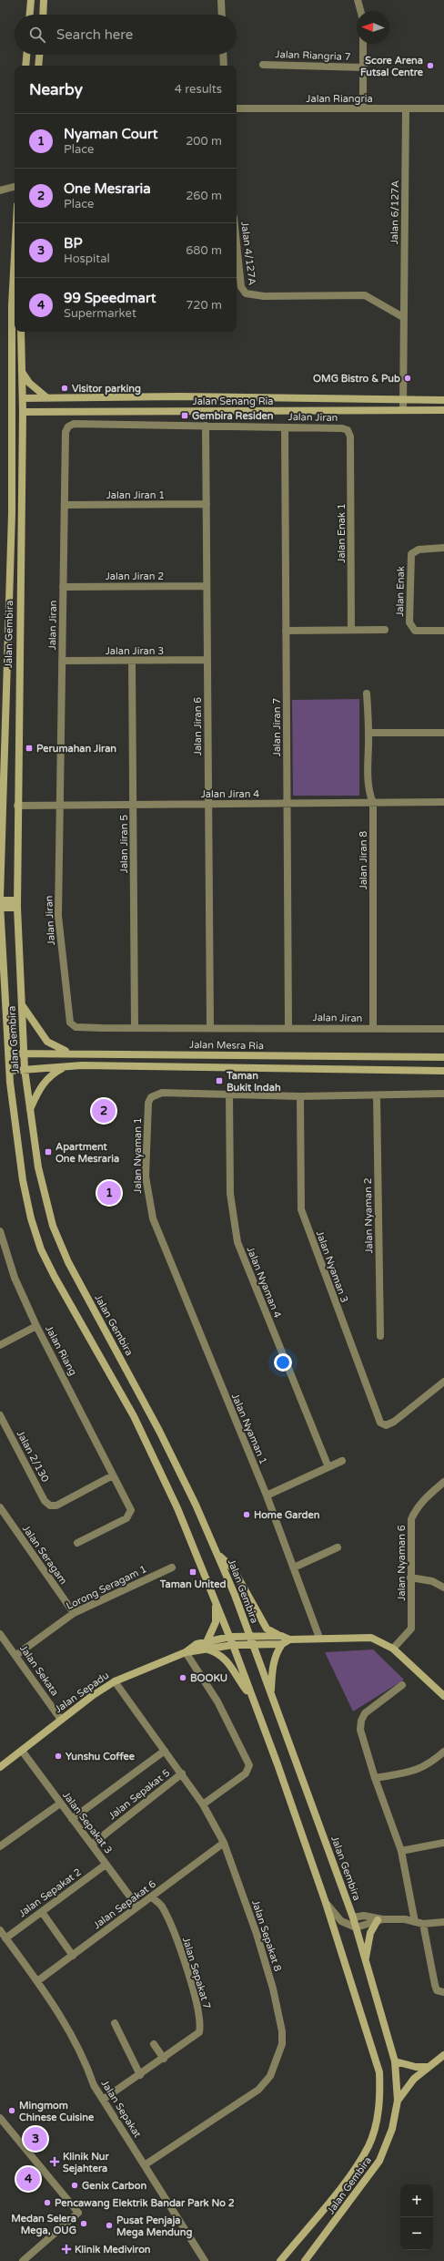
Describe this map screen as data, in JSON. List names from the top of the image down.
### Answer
{
  "streets": {
    "main road": [
      "Jalan Senang Ria",
      "Jalan Gembira",
      "Jalan Mesra Ria",
      "Jalan Sepadu"
    ],
    "street": [
      "Jalan Riangria 7",
      "Jalan Riangria",
      "Jalan 6/127A",
      "Jalan 4/127A",
      "Jalan Jiran",
      "Jalan Jiran 1",
      "Jalan Enak 1",
      "Jalan Jiran 2",
      "Jalan Enak",
      "Jalan Jiran 3",
      "Jalan Jiran 6",
      "Jalan Jiran 7",
      "Jalan Jiran 4",
      "Jalan Jiran 5",
      "Jalan Jiran 8",
      "Jalan Nyaman 1",
      "Jalan Nyaman 2",
      "Jalan Nyaman 3",
      "Jalan Nyaman 4",
      "Jalan Riang",
      "Jalan 2/130",
      "Jalan Seragam",
      "Jalan Nyaman 6",
      "Lorong Seragam 1",
      "Jalan Sekata",
      "Jalan Sepakat 5",
      "Jalan Sepakat 3",
      "Jalan Sepakat 2",
      "Jalan Sepakat 6",
      "Jalan Sepakat 8",
      "Jalan Sepakat 7",
      "Jalan Sepakat"
    ]
  },
  "crossings": [
    ["Jalan Riangria", "Jalan 6/127A"],
    ["Jalan 6/127A", "Jalan 4/127A"],
    ["Jalan 6/127A", "Jalan Senang Ria"],
    ["Jalan Senang Ria", "Jalan Gembira"],
    ["Jalan Jiran", "Jalan Jiran 1"],
    ["Jalan Jiran", "Jalan Enak 1"],
    ["Jalan Jiran", "Jalan Jiran 2"],
    ["Jalan Jiran", "Jalan Jiran 3"],
    ["Jalan Jiran", "Jalan Jiran 6"],
    ["Jalan Jiran", "Jalan Jiran 7"],
    ["Jalan Jiran", "Jalan Jiran 4"],
    ["Jalan Jiran", "Jalan Jiran 5"],
    ["Jalan Jiran", "Jalan Jiran 8"],
    ["Jalan Jiran 1", "Jalan Jiran 6"],
    ["Jalan Jiran 2", "Jalan Jiran 6"],
    ["Jalan Gembira", "Jalan Jiran 4"],
    ["Jalan Gembira", "Jalan Mesra Ria"],
    ["Jalan Gembira", "Jalan Sepadu"],
    ["Jalan Jiran 3", "Jalan Jiran 6"],
    ["Jalan Jiran 3", "Jalan Jiran 5"],
    ["Jalan Jiran 6", "Jalan Jiran 4"],
    ["Jalan Jiran 7", "Jalan Jiran 4"],
    ["Jalan Jiran 4", "Jalan Jiran 5"],
    ["Jalan Jiran 4", "Jalan Jiran 8"],
    ["Jalan Nyaman 1", "Jalan Nyaman 2"],
    ["Jalan Nyaman 1", "Jalan Nyaman 3"],
    ["Jalan Nyaman 1", "Jalan Nyaman 4"],
    ["Jalan Riang", "Jalan 2/130"],
    ["Jalan Seragam", "Lorong Seragam 1"],
    ["Lorong Seragam 1", "Jalan Sekata"],
    ["Jalan Sekata", "Jalan Sepadu"],
    ["Jalan Sepadu", "Jalan Sepakat 3"],
    ["Jalan Sepadu", "Jalan Sepakat 8"],
    ["Jalan Sepakat 5", "Jalan Sepakat 3"],
    ["Jalan Sepakat 5", "Jalan Sepakat 8"],
    ["Jalan Sepakat 3", "Jalan Sepakat 2"],
    ["Jalan Sepakat 3", "Jalan Sepakat 6"],
    ["Jalan Sepakat 2", "Jalan Sepakat"],
    ["Jalan Sepakat 6", "Jalan Sepakat 8"],
    ["Jalan Sepakat 6", "Jalan Sepakat 7"],
    ["Jalan Sepakat 6", "Jalan Sepakat"],
    ["Jalan Sepakat 8", "Jalan Sepakat"],
    ["Jalan Sepakat 7", "Jalan Sepakat"]
  ],
  "places": {
    "other": [
      "Score Arena Futsal Centre",
      "OMG Bistro & Pub",
      "Visitor parking",
      "Home Garden",
      "BOOKU",
      "Yunshu Coffee",
      "Mingmom Chinese Cuisine",
      "Genix Carbon",
      "Pencawang Elektrik Bandar Park No 2",
      "Medan Selera Mega, OUG",
      "Pusat Penjaja Mega Mendung"
    ],
    "transit": [
      "Gembira Residen",
      "Perumahan Jiran",
      "Taman Bukit Indah",
      "Apartment One Mesraria",
      "Taman United"
    ],
    "health": ["Klinik Nur Sejahtera", "Klinik Mediviron"]
  },
  "north": "left",
  "page": {
    "search": "Search here",
    "heading": ["Nearby", "4 results"],
    "list": [
      {
        "mark": "1",
        "name": "Nyaman Court",
        "note": "Place",
        "value": "200 m"
      },
      {
        "mark": "2",
        "name": "One Mesraria",
        "note": "Place",
        "value": "260 m"
      },
      {
        "mark": "3",
        "name": "BP",
        "note": "Hospital",
        "value": "680 m"
      },
      {
        "mark": "4",
        "name": "99 Speedmart",
        "note": "Supermarket",
        "value": "720 m"
      }
    ],
    "pins": [
      "2",
      "1",
      "3",
      "4"
    ],
    "map_buttons": ["+", "−"]
  }
}
